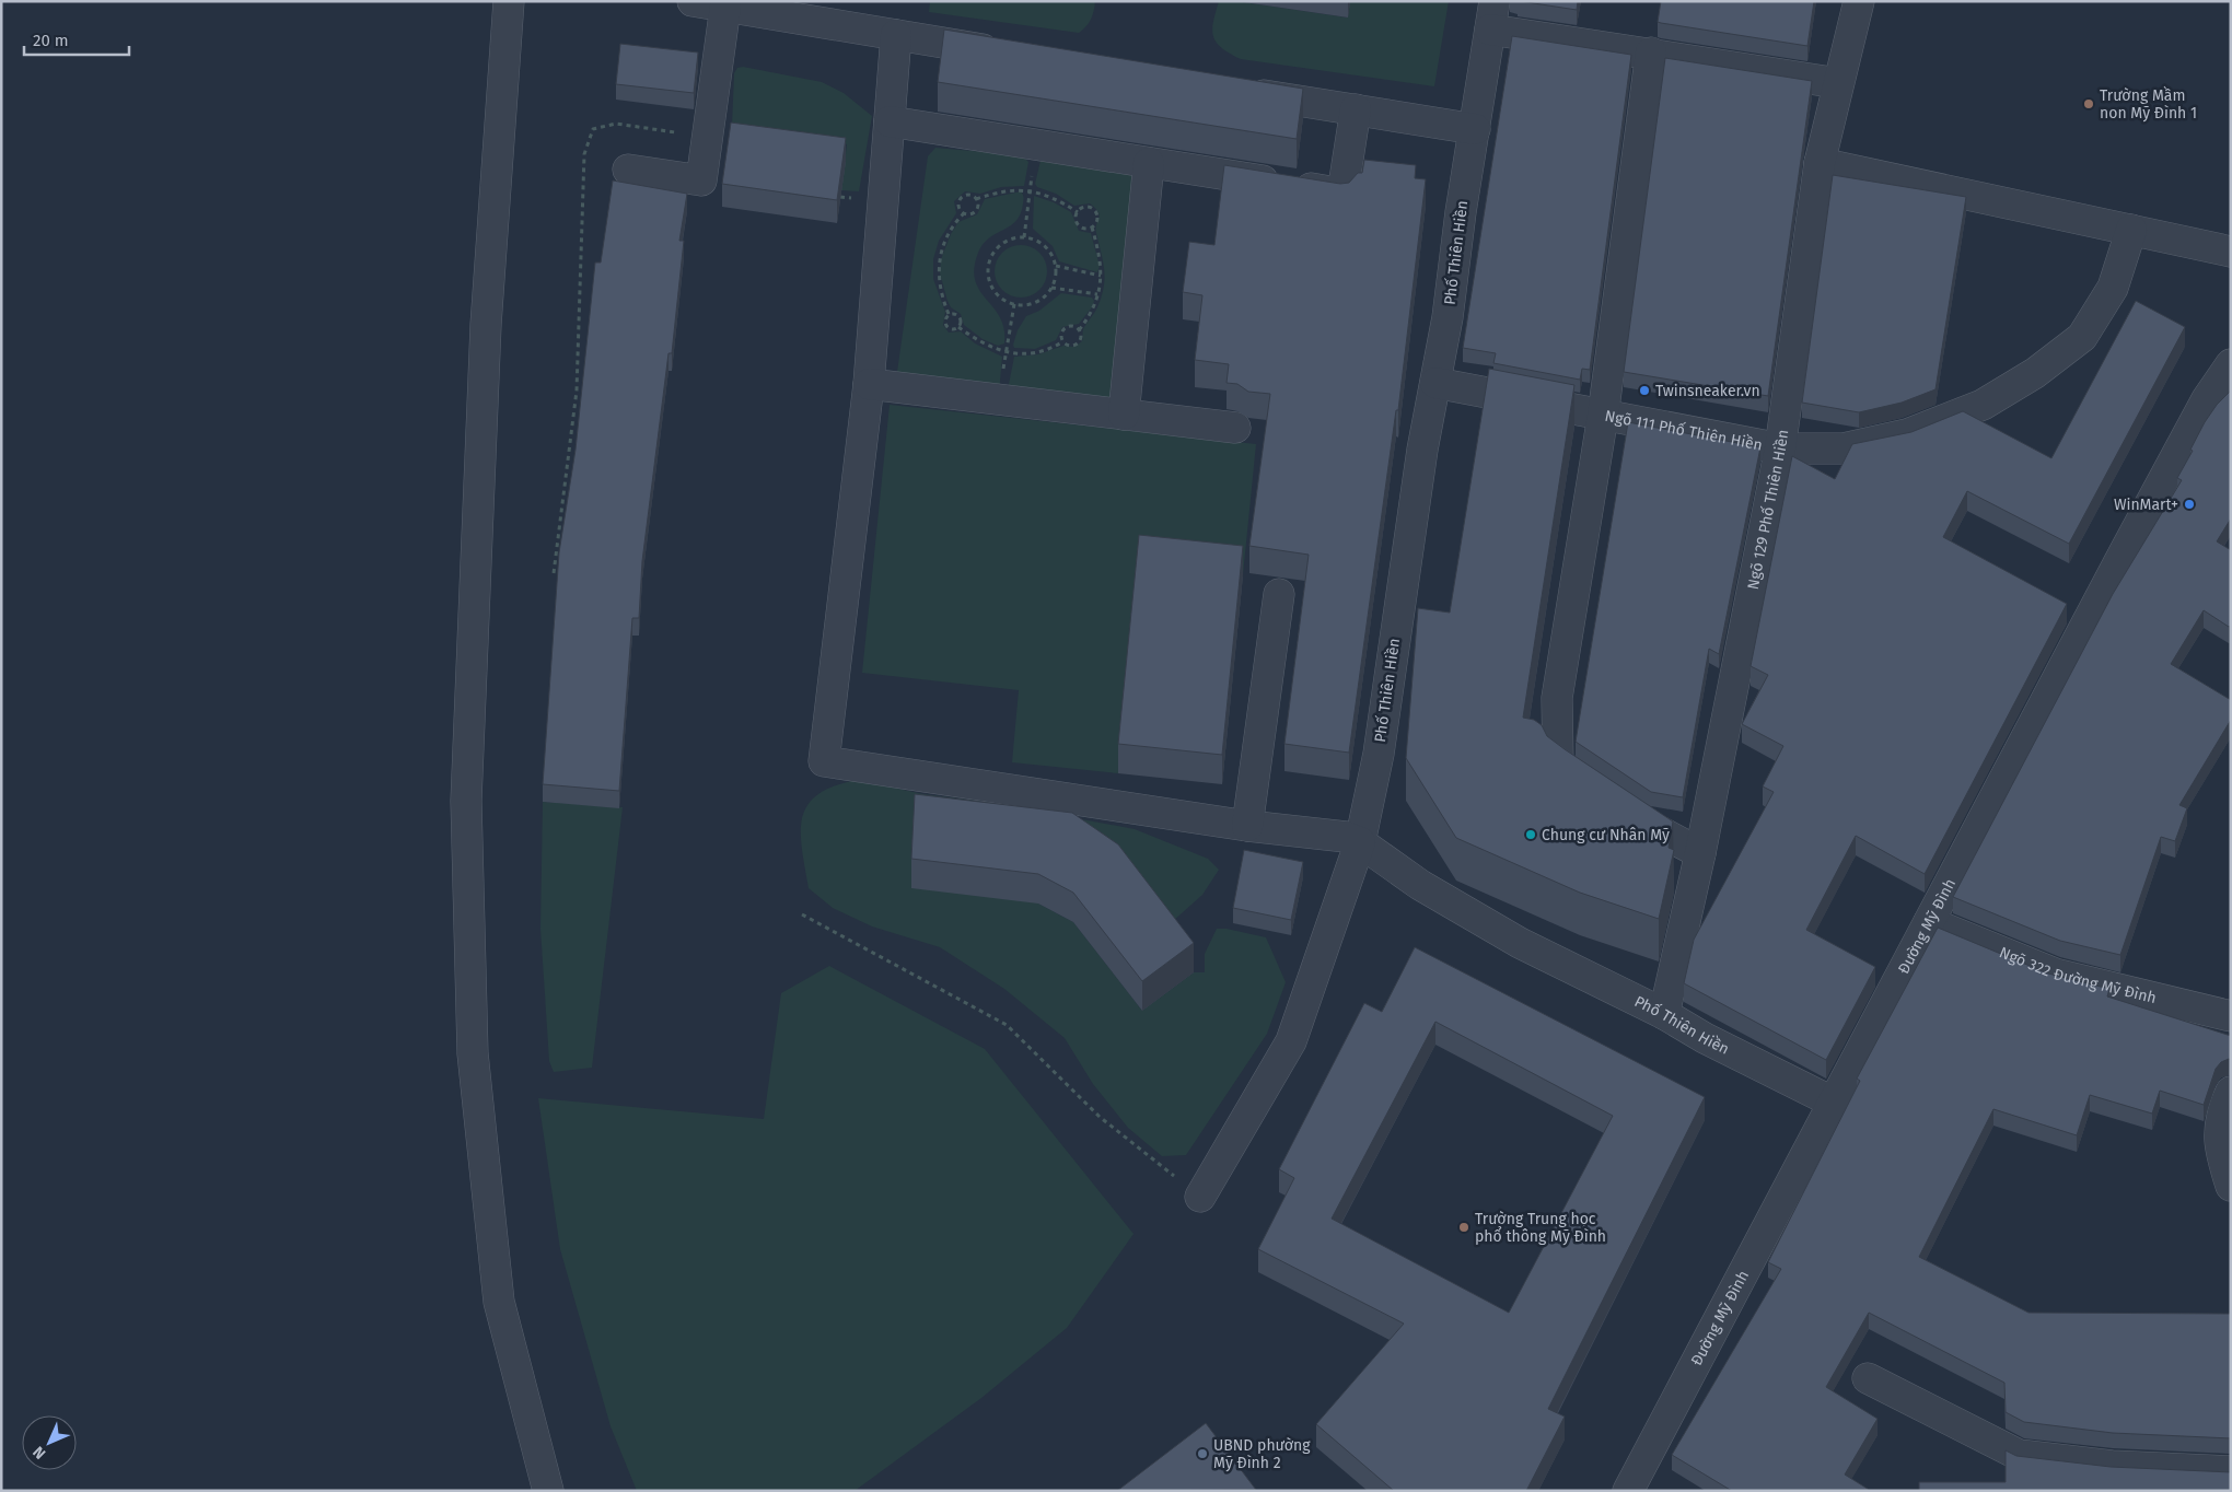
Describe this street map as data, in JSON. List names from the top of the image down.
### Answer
{
  "streets": {
    "street": [
      "Phố Thiên Hiền",
      "Ngõ 111 Phố Thiên Hiền",
      "Ngõ 129 Phố Thiên Hiền",
      "Đường Mỹ Đình",
      "Ngõ 322 Đường Mỹ Đình"
    ]
  },
  "crossings": [
    ["Phố Thiên Hiền", "Ngõ 111 Phố Thiên Hiền"],
    ["Phố Thiên Hiền", "Ngõ 129 Phố Thiên Hiền"],
    ["Phố Thiên Hiền", "Đường Mỹ Đình"],
    ["Ngõ 111 Phố Thiên Hiền", "Ngõ 129 Phố Thiên Hiền"],
    ["Đường Mỹ Đình", "Ngõ 322 Đường Mỹ Đình"]
  ],
  "places": [
    "Trường Mầm non Mỹ Đình 1",
    "Twinsneaker.vn",
    "WinMart+",
    "Chung cư Nhân Mỹ",
    "Trường Trung học phổ thông Mỹ Đình",
    "UBND phường Mỹ Đình 2"
  ],
  "scale_bar": "20 m",
  "north": "bottom left"
}
